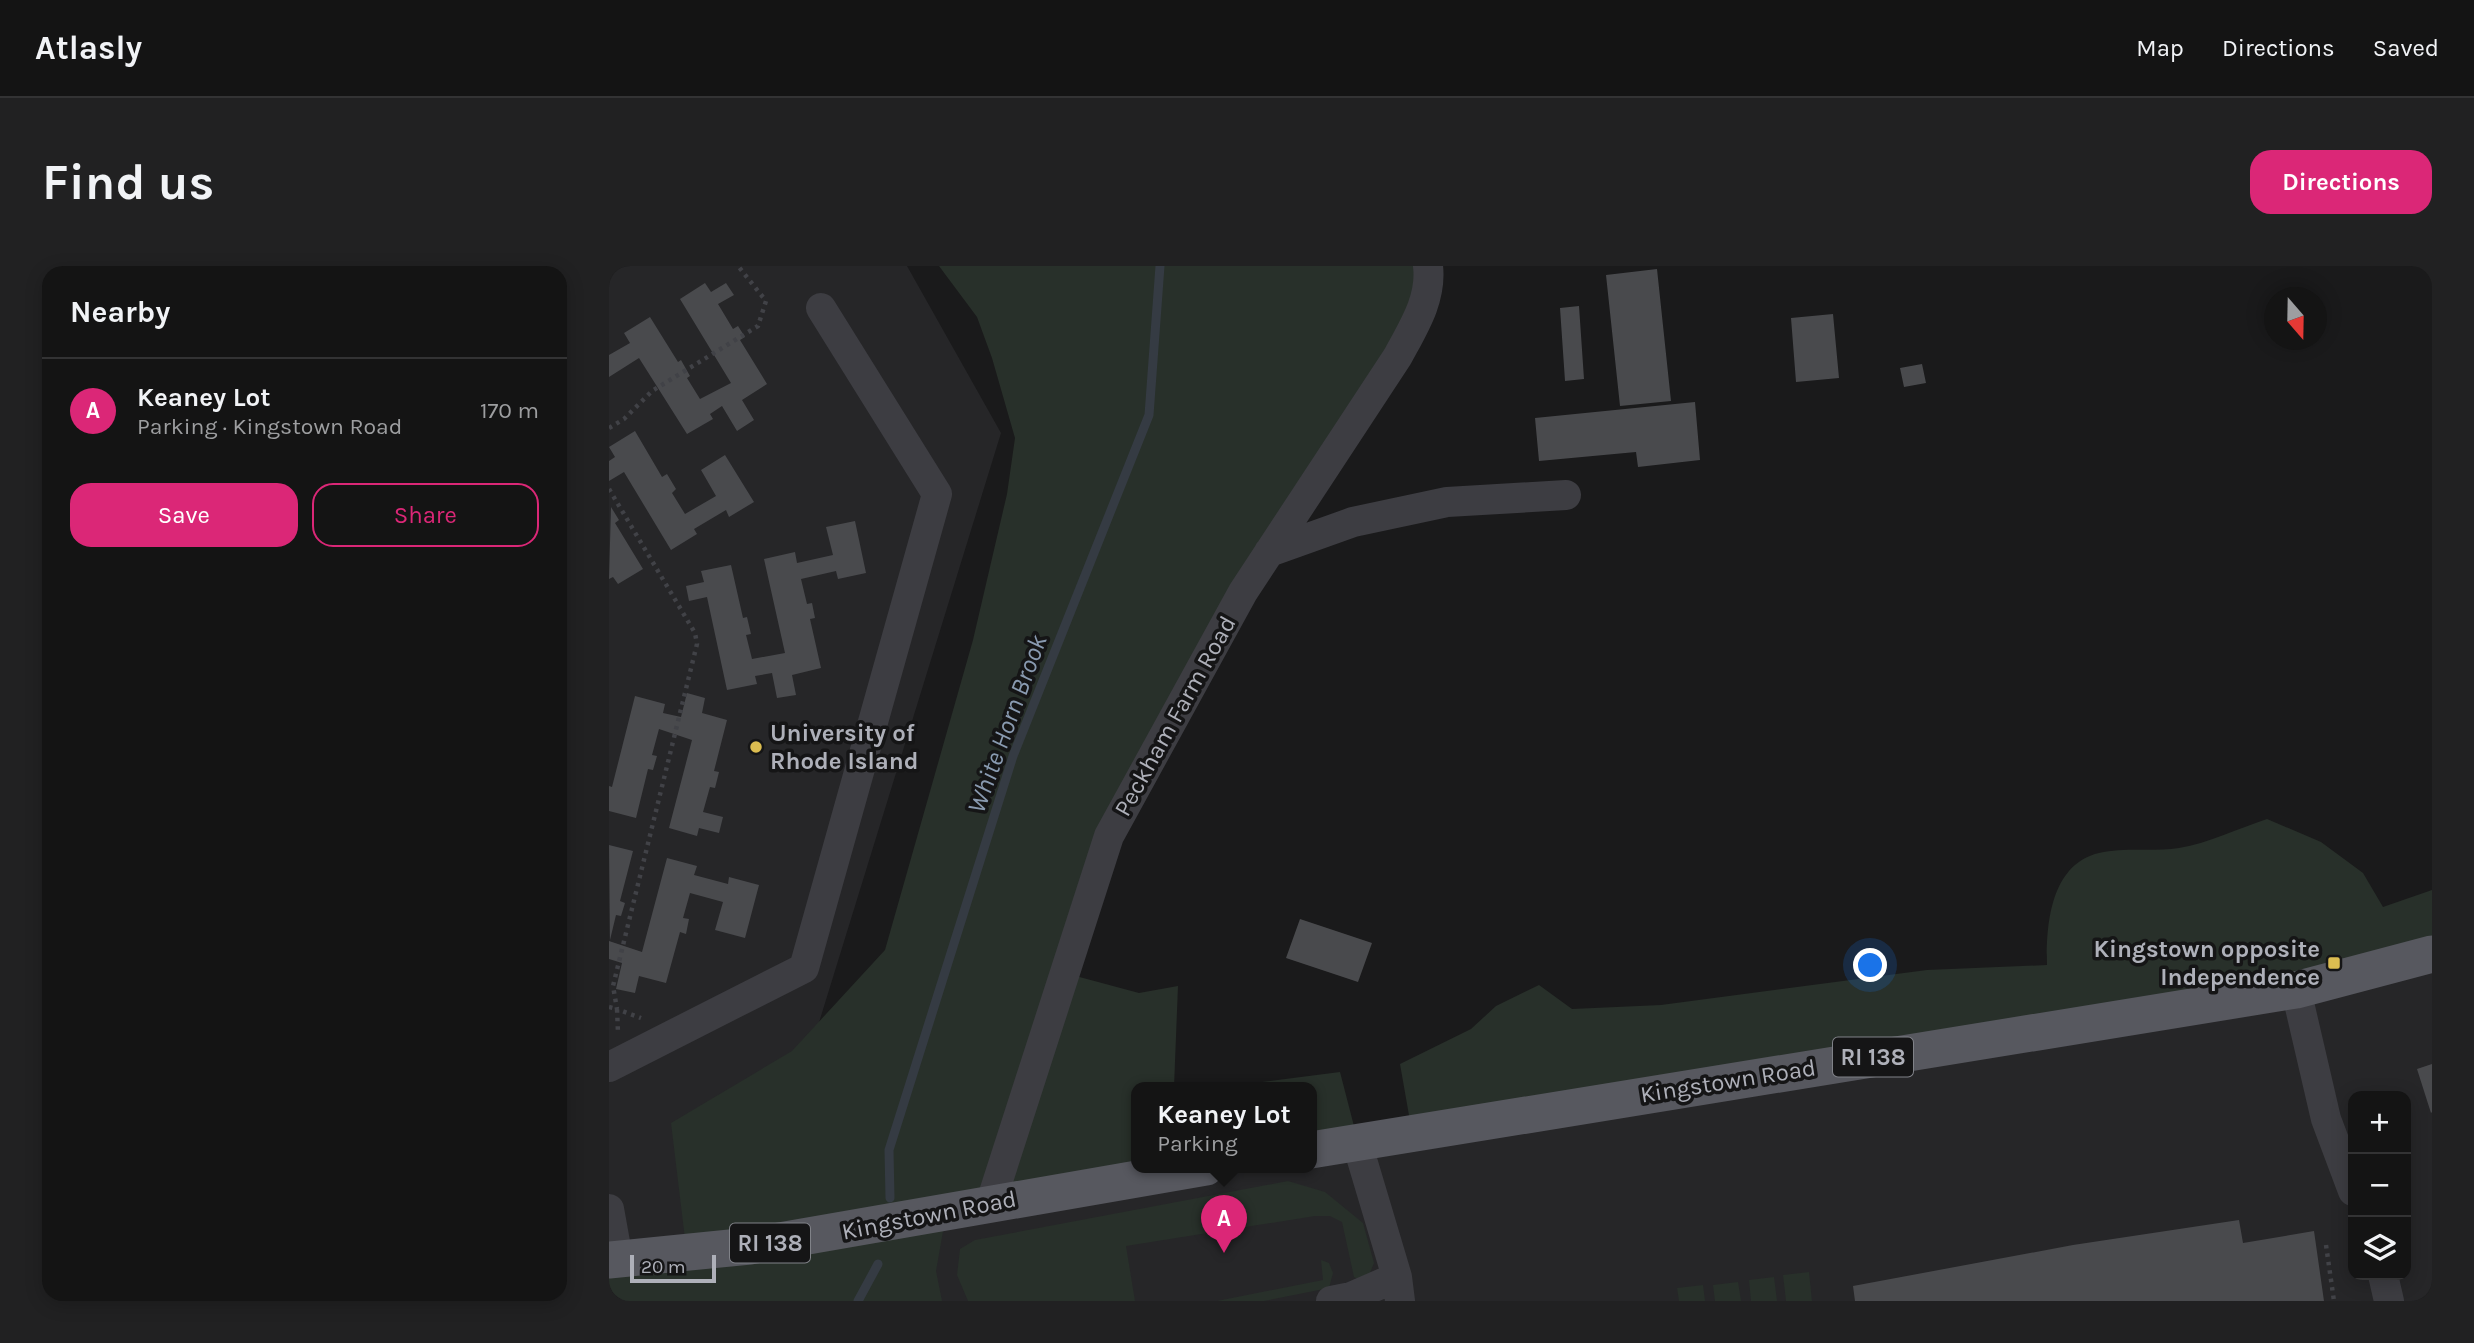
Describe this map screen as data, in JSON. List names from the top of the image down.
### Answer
{
  "streets": {
    "main road": ["RI 138", "Kingstown Road"],
    "street": ["Peckham Farm Road"]
  },
  "crossings": [
    ["Peckham Farm Road", "Kingstown Road"]
  ],
  "water": ["White Horn Brook"],
  "places": {
    "other": ["University of Rhode Island"],
    "transit": ["Kingstown opposite Independence"]
  },
  "scale_bar": "20 m",
  "north": "bottom",
  "page": {
    "header": "Atlasly",
    "nav": ["Map", "Directions", "Saved"],
    "buttons": [
      "Directions",
      ["Save", "Share"]
    ],
    "title": "Find us",
    "heading": "Nearby",
    "list": [
      {
        "mark": "A",
        "name": "Keaney Lot",
        "note": "Parking · Kingstown Road",
        "value": "170 m"
      }
    ],
    "popup": ["Keaney Lot", "Parking"],
    "map_buttons": ["+", "−"],
    "pins": "A",
    "scale": "20 m"
  }
}
